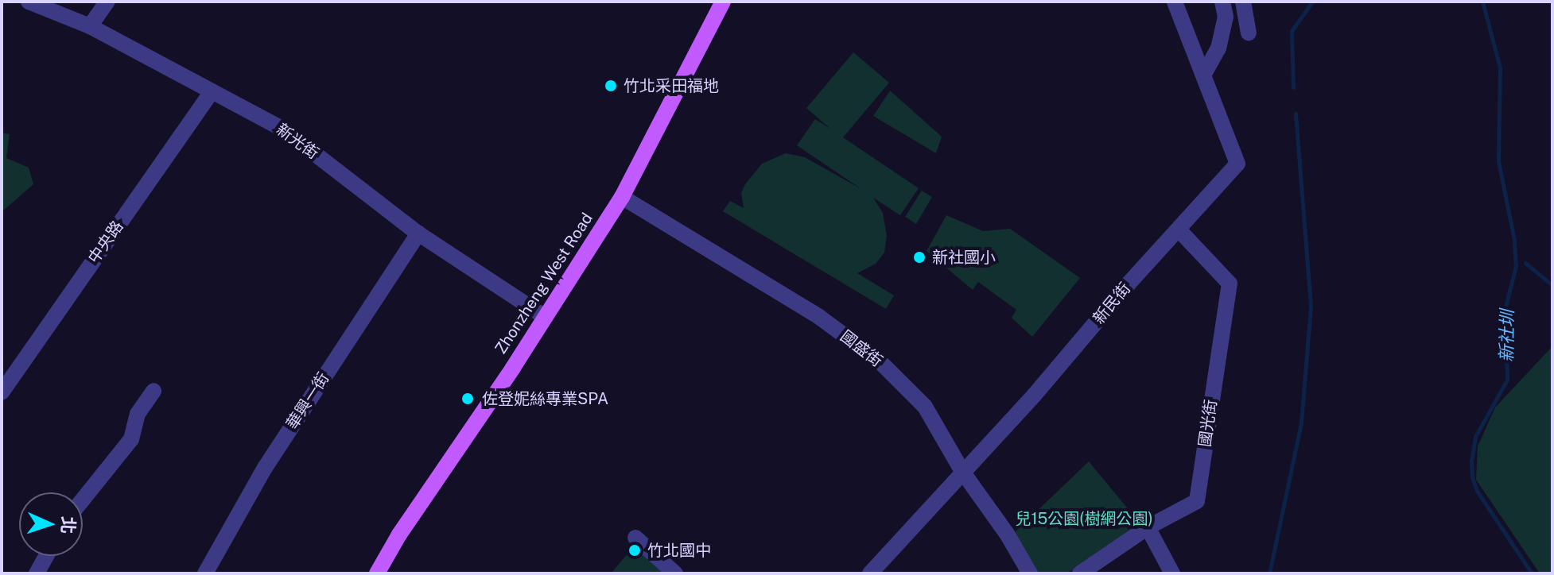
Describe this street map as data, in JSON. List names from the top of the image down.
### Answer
{
  "streets": {
    "main road": ["Zhonzheng West Road"],
    "street": [
      "新光街",
      "中央路",
      "新民街",
      "國盛街",
      "華興一街",
      "國光街"
    ]
  },
  "crossings": [
    ["新光街", "中央路"],
    ["新光街", "Zhonzheng West Road"],
    ["新光街", "華興一街"],
    ["Zhonzheng West Road", "國盛街"],
    ["新民街", "國盛街"],
    ["新民街", "國光街"]
  ],
  "water": ["新社圳"],
  "parks": ["兒15公園(樹網公園)"],
  "places": [
    "竹北采田福地",
    "新社國小",
    "佐登妮絲專業SPA",
    "竹北國中"
  ],
  "north": "right"
}
